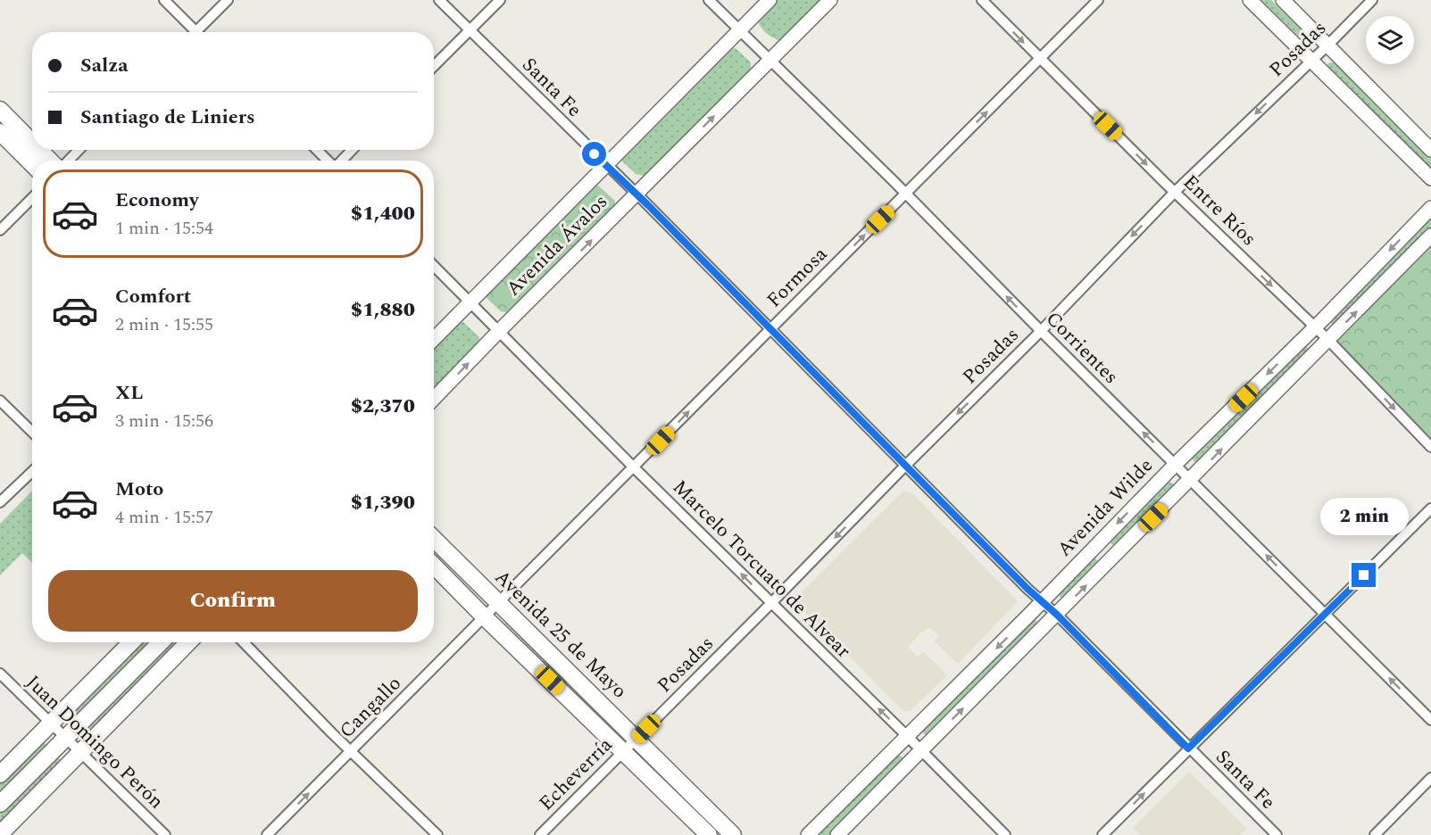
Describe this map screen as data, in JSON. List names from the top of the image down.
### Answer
{
  "streets": {
    "main road": ["Avenida Ávalos", "Avenida Wilde", "Avenida 25 de Mayo"],
    "street": [
      "Posadas",
      "Santa Fe",
      "Entre Ríos",
      "Formosa",
      "Corrientes",
      "Marcelo Torcuato de Alvear",
      "Cangallo",
      "Juan Domingo Perón",
      "Echeverría"
    ]
  },
  "crossings": [
    ["Posadas", "Santa Fe"],
    ["Posadas", "Entre Ríos"],
    ["Posadas", "Corrientes"],
    ["Posadas", "Marcelo Torcuato de Alvear"],
    ["Posadas", "Avenida 25 de Mayo"],
    ["Posadas", "Echeverría"],
    ["Santa Fe", "Avenida Ávalos"],
    ["Santa Fe", "Formosa"],
    ["Santa Fe", "Avenida Wilde"],
    ["Entre Ríos", "Formosa"],
    ["Entre Ríos", "Avenida Wilde"],
    ["Avenida Ávalos", "Corrientes"],
    ["Avenida Ávalos", "Marcelo Torcuato de Alvear"],
    ["Formosa", "Corrientes"],
    ["Formosa", "Marcelo Torcuato de Alvear"],
    ["Formosa", "Avenida 25 de Mayo"],
    ["Formosa", "Cangallo"],
    ["Corrientes", "Avenida Wilde"],
    ["Avenida Wilde", "Marcelo Torcuato de Alvear"],
    ["Avenida 25 de Mayo", "Cangallo"],
    ["Avenida 25 de Mayo", "Echeverría"]
  ],
  "one_way": [
    "Posadas",
    "Entre Ríos",
    "Formosa",
    "Corrientes",
    "Marcelo Torcuato de Alvear",
    "Cangallo"
  ],
  "page": {
    "banner": ["Salza", "Santiago de Liniers"],
    "list": [
      {
        "name": "Economy",
        "note": "1 min · 15:54",
        "value": "$1,400"
      },
      {
        "name": "Comfort",
        "note": "2 min · 15:55",
        "value": "$1,880"
      },
      {
        "name": "XL",
        "note": "3 min · 15:56",
        "value": "$2,370"
      },
      {
        "name": "Moto",
        "note": "4 min · 15:57",
        "value": "$1,390"
      }
    ],
    "bubble": "2 min",
    "buttons": "Confirm"
  }
}
